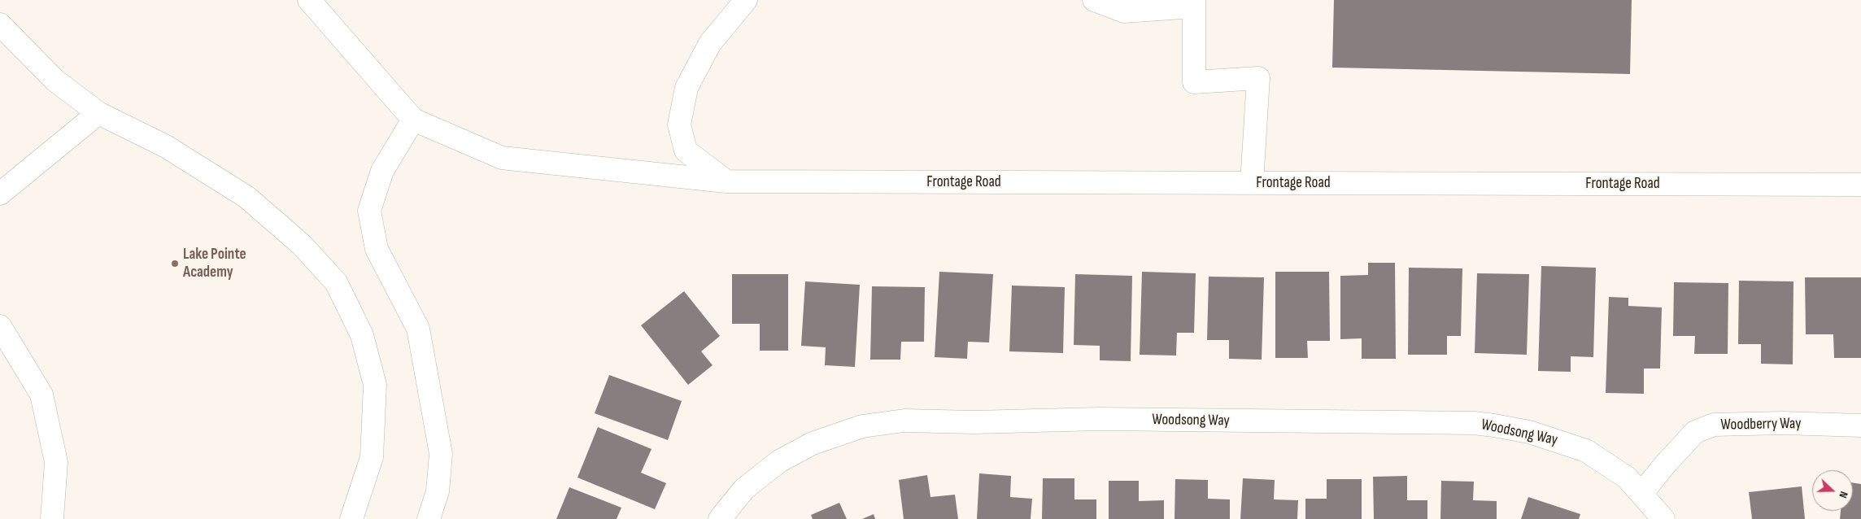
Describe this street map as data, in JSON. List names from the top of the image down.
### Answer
{
  "streets": {
    "street": ["Frontage Road", "Woodsong Way", "Woodberry Way"]
  },
  "crossings": [
    ["Woodsong Way", "Woodberry Way"]
  ],
  "places": ["Lake Pointe Academy"],
  "north": "right"
}
